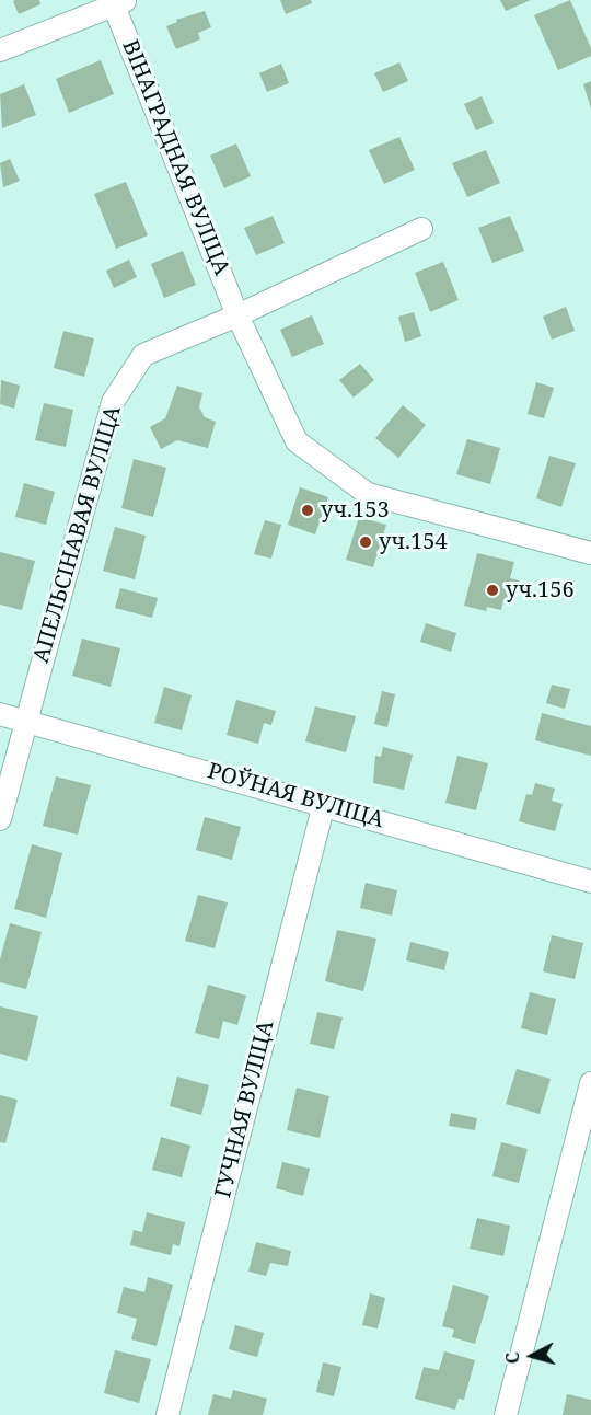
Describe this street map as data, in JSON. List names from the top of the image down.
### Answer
{
  "streets": {
    "street": [
      "ВІНАГРАДНАЯ ВУЛІЦА",
      "АПЕЛЬСІНАВАЯ ВУЛІЦА",
      "РОЎНАЯ ВУЛІЦА",
      "ГУЧНАЯ ВУЛІЦА"
    ]
  },
  "crossings": [
    ["ВІНАГРАДНАЯ ВУЛІЦА", "АПЕЛЬСІНАВАЯ ВУЛІЦА"],
    ["АПЕЛЬСІНАВАЯ ВУЛІЦА", "РОЎНАЯ ВУЛІЦА"],
    ["РОЎНАЯ ВУЛІЦА", "ГУЧНАЯ ВУЛІЦА"]
  ],
  "places": ["уч.153", "уч.154", "уч.156"],
  "north": "left"
}
